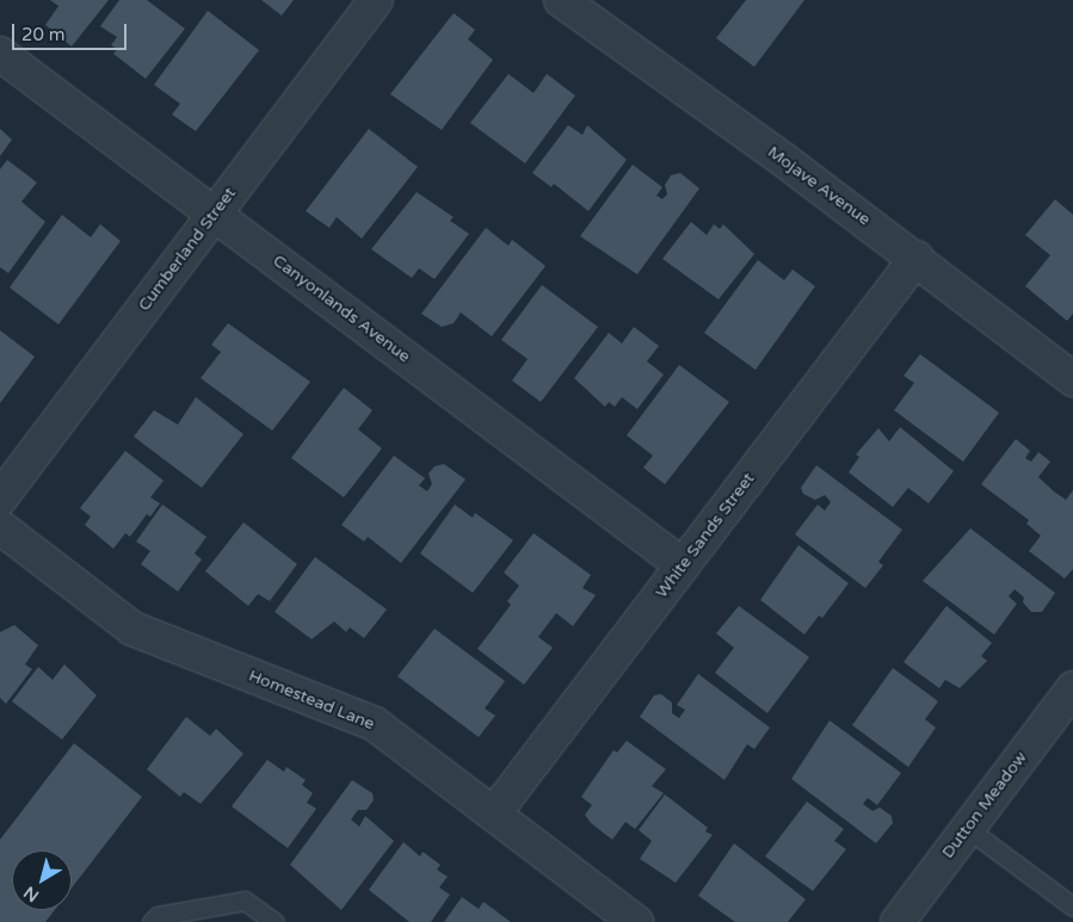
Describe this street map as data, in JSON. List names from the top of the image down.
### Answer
{
  "streets": {
    "street": [
      "Mojave Avenue",
      "Cumberland Street",
      "Canyonlands Avenue",
      "White Sands Street",
      "Homestead Lane",
      "Dutton Meadow"
    ]
  },
  "crossings": [
    ["Mojave Avenue", "White Sands Street"],
    ["Cumberland Street", "Canyonlands Avenue"],
    ["Canyonlands Avenue", "White Sands Street"],
    ["White Sands Street", "Homestead Lane"]
  ],
  "scale_bar": "20 m",
  "north": "bottom left"
}
